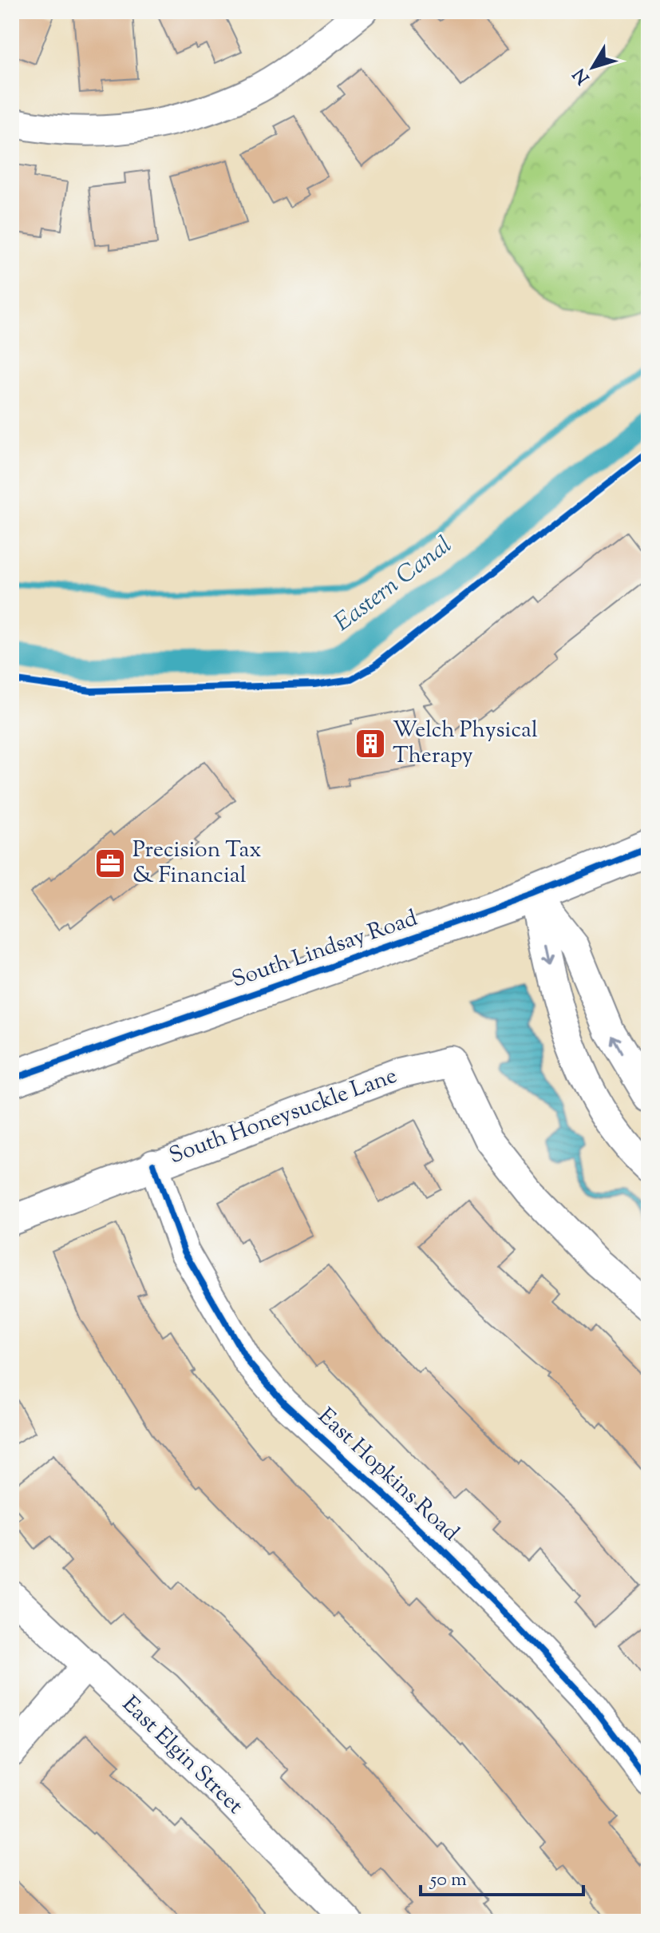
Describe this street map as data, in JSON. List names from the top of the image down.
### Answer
{
  "streets": {
    "main road": ["South Lindsay Road"],
    "street": ["South Honeysuckle Lane", "East Hopkins Road", "East Elgin Street"]
  },
  "crossings": [
    ["South Honeysuckle Lane", "East Hopkins Road"]
  ],
  "water": ["Eastern Canal"],
  "places": {
    "building": ["Welch Physical Therapy"],
    "office": ["Precision Tax & Financial"]
  },
  "scale_bar": "50 m",
  "north": "bottom left"
}
